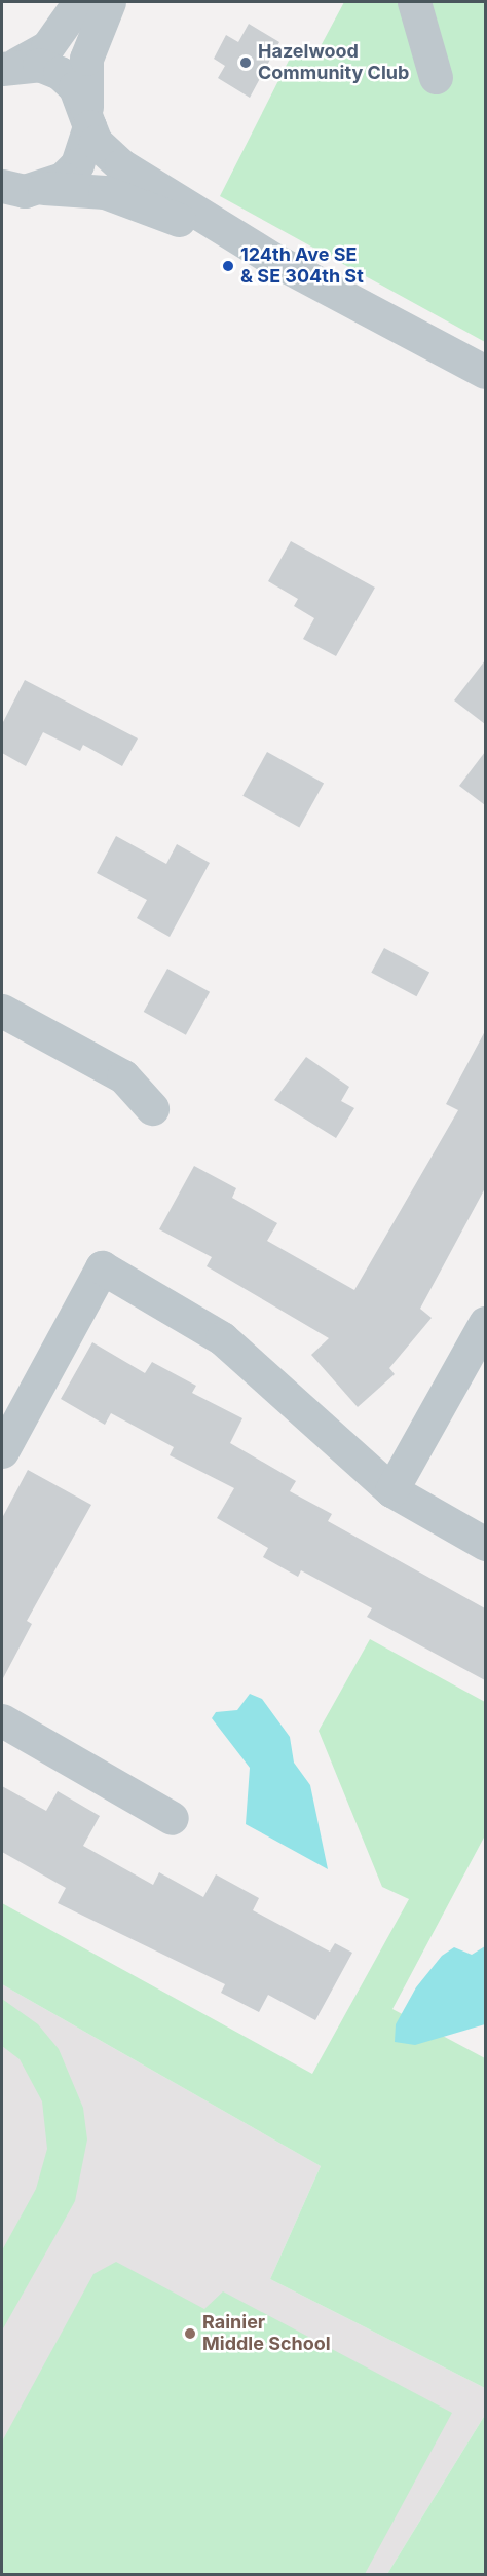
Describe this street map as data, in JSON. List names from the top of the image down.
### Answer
{
  "places": ["Hazelwood Community Club", "124th Ave SE & SE 304th St", "Rainier Middle School"]
}
